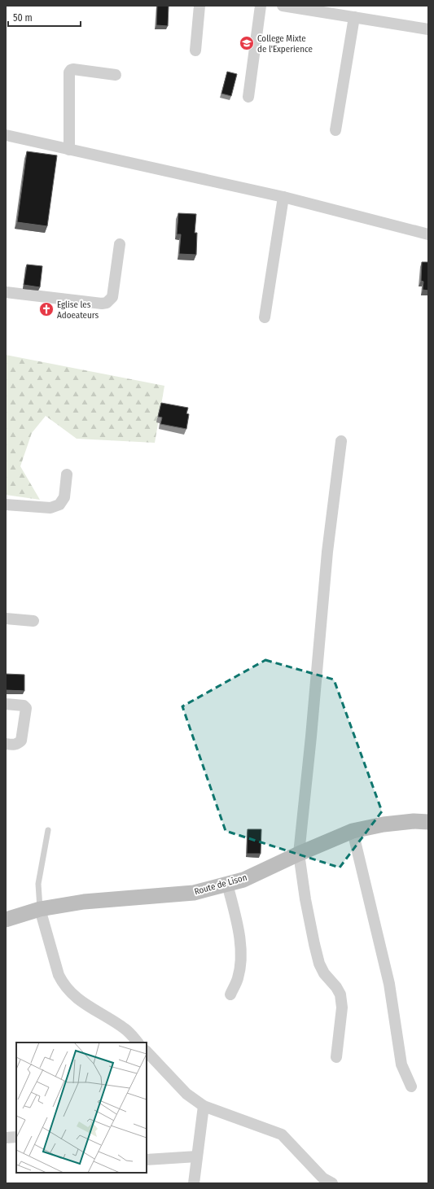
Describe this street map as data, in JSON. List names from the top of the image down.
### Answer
{
  "streets": {
    "street": ["Route de Lison"]
  },
  "places": {
    "school or university": ["College Mixte de l'Experience"],
    "church": ["Eglise les Adoeateurs"]
  },
  "scale_bar": "50 m"
}
